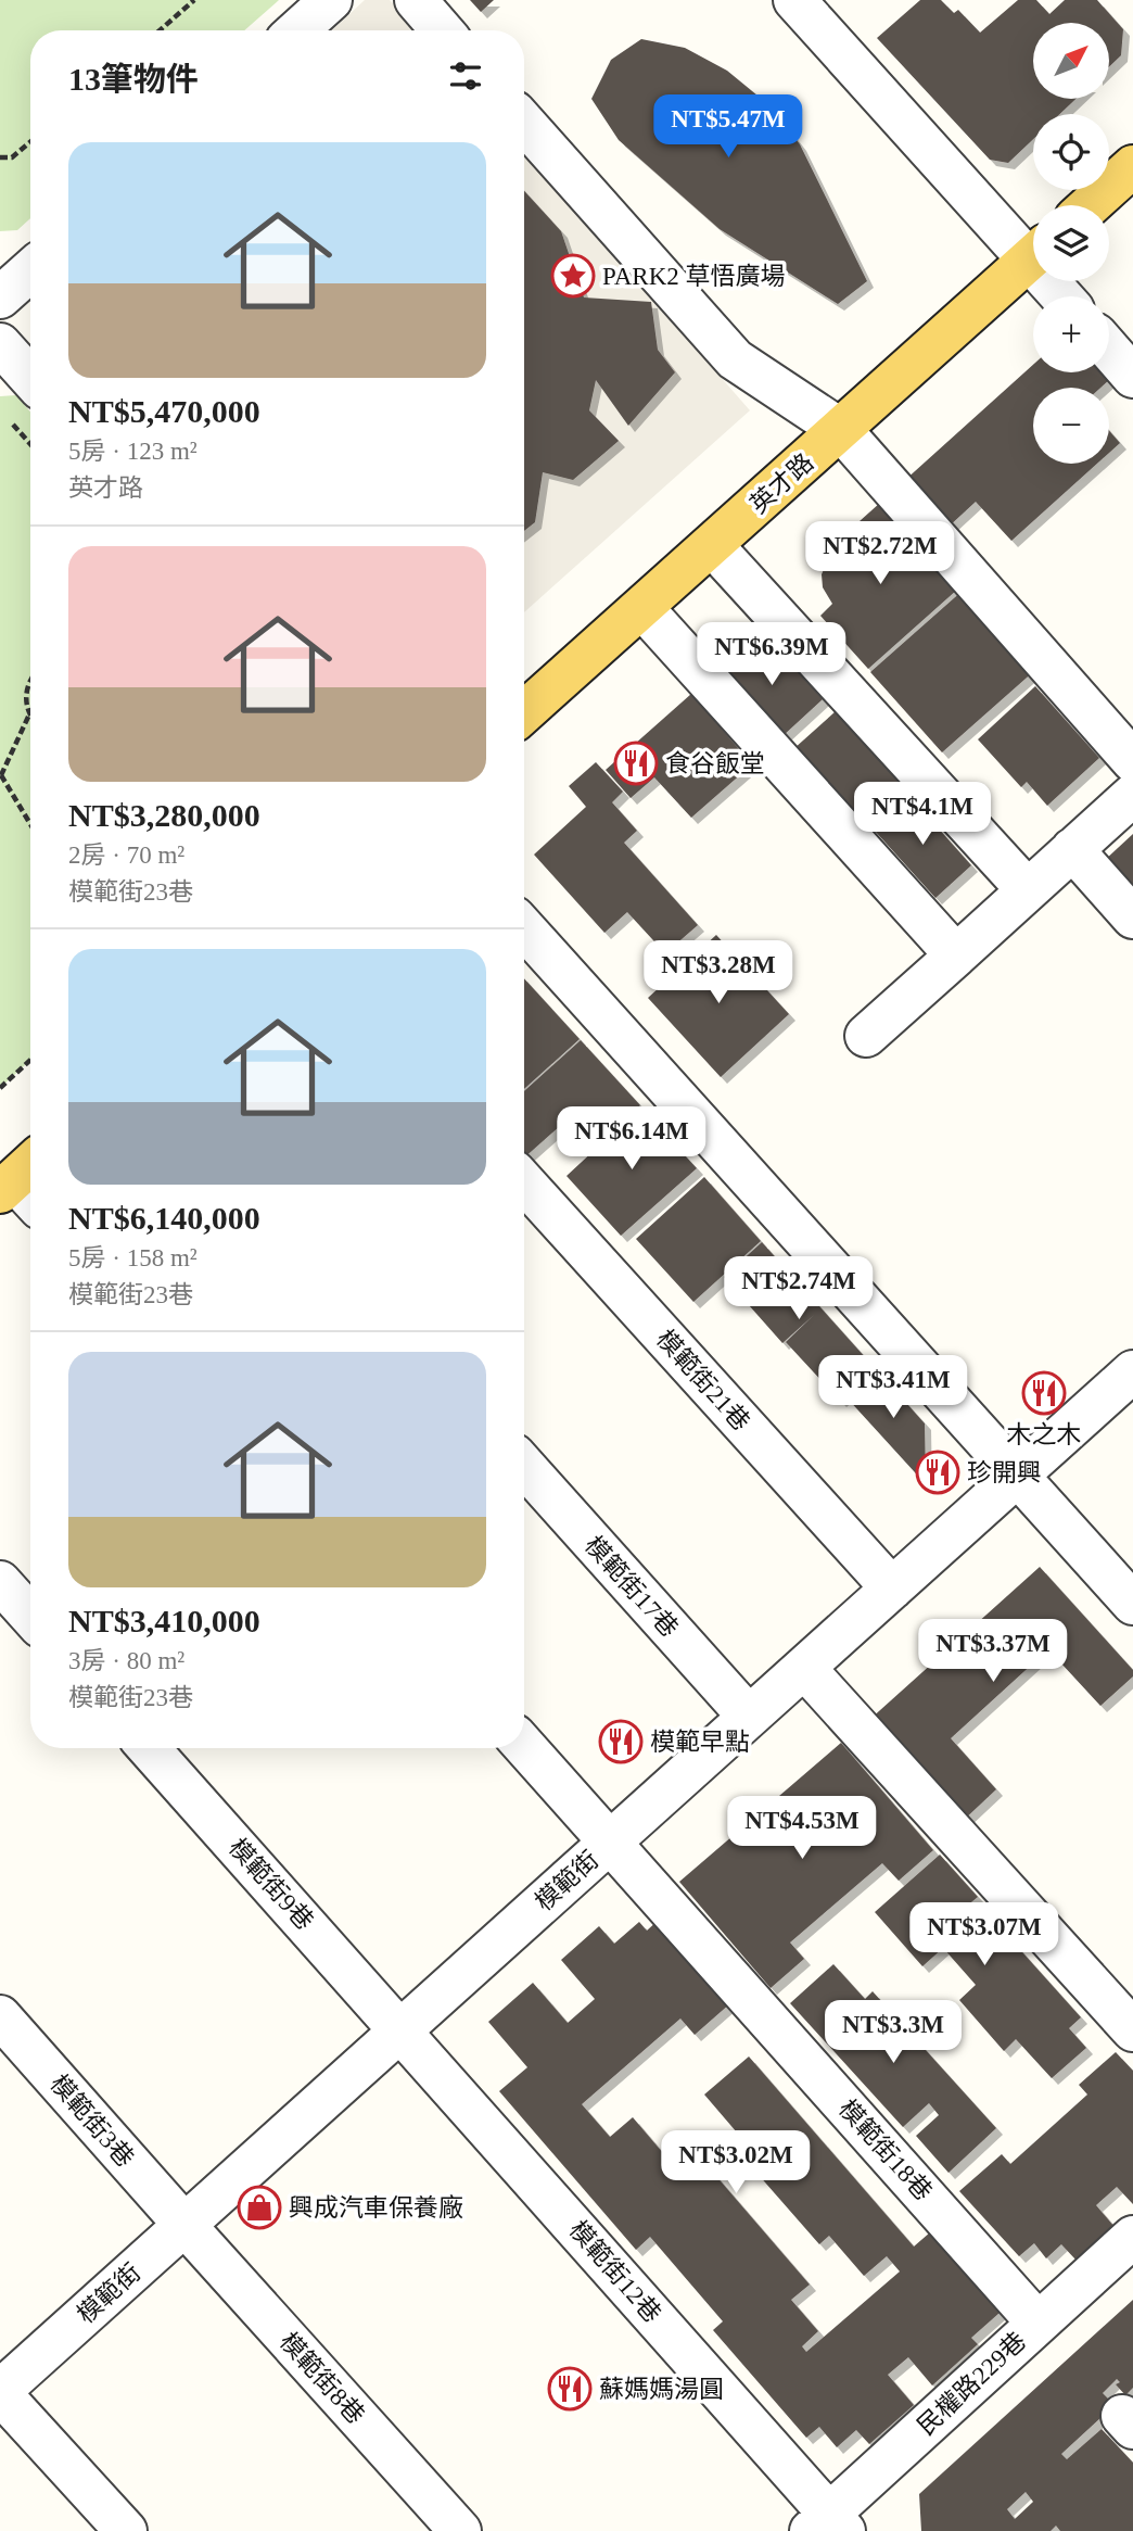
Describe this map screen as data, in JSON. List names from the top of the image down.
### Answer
{
  "streets": {
    "main road": ["英才路"],
    "street": [
      "模範街21巷",
      "模範街17巷",
      "模範街",
      "模範街9巷",
      "模範街3巷",
      "模範街18巷",
      "模範街12巷",
      "模範街8巷",
      "民權路229巷"
    ]
  },
  "crossings": [
    ["模範街21巷", "模範街"],
    ["模範街17巷", "模範街"],
    ["模範街", "模範街9巷"],
    ["模範街", "模範街3巷"],
    ["模範街", "模範街18巷"],
    ["模範街", "模範街12巷"],
    ["模範街", "模範街8巷"],
    ["模範街9巷", "模範街12巷"],
    ["模範街3巷", "模範街8巷"],
    ["模範街18巷", "民權路229巷"],
    ["模範街12巷", "民權路229巷"]
  ],
  "places": {
    "place": ["PARK2 草悟廣場"],
    "restaurant": [
      "食谷飯堂",
      "木之木",
      "珍開興",
      "模範早點",
      "蘇媽媽湯圓"
    ],
    "shop": ["興成汽車保養廠"]
  },
  "north": "top right",
  "page": {
    "map_buttons": ["+", "−"],
    "heading": "13筆物件",
    "price": [
      "NT$5.47M",
      "NT$2.72M",
      "NT$6.39M",
      "NT$4.1M",
      "NT$3.28M",
      "NT$6.14M",
      "NT$2.74M",
      "NT$3.41M",
      "NT$3.37M",
      "NT$4.53M",
      "NT$3.07M",
      "NT$3.3M",
      "NT$3.02M"
    ],
    "list": [
      {
        "name": "NT$5,470,000",
        "note": "5房 · 123 m² · 英才路"
      },
      {
        "name": "NT$3,280,000",
        "note": "2房 · 70 m² · 模範街23巷"
      },
      {
        "name": "NT$6,140,000",
        "note": "5房 · 158 m² · 模範街23巷"
      },
      {
        "name": "NT$3,410,000",
        "note": "3房 · 80 m² · 模範街23巷"
      }
    ]
  }
}
